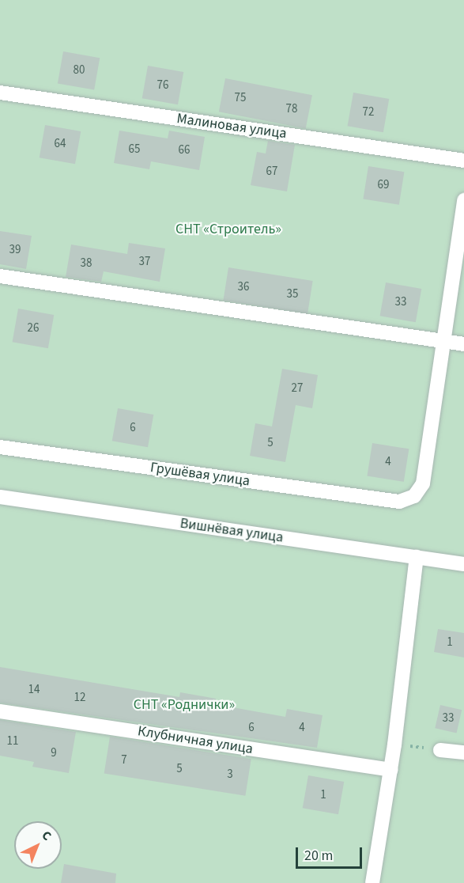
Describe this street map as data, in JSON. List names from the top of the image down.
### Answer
{
  "streets": {
    "street": [
      "Малиновая улица",
      "Грушёвая улица",
      "Вишнёвая улица",
      "Клубничная улица"
    ]
  },
  "parks": ["СНТ «Строитель»", "СНТ «Роднички»"],
  "house_numbers": [
    "80",
    "76",
    "75",
    "78",
    "72",
    "64",
    "65",
    "66",
    "67",
    "69",
    "39",
    "37",
    "38",
    "36",
    "35",
    "33",
    "26",
    "27",
    "6",
    "5",
    "4",
    "1",
    "14",
    "12",
    "33",
    "6",
    "4",
    "11",
    "9",
    "7",
    "5",
    "3",
    "1"
  ],
  "scale_bar": "20 m",
  "north": "top right"
}
